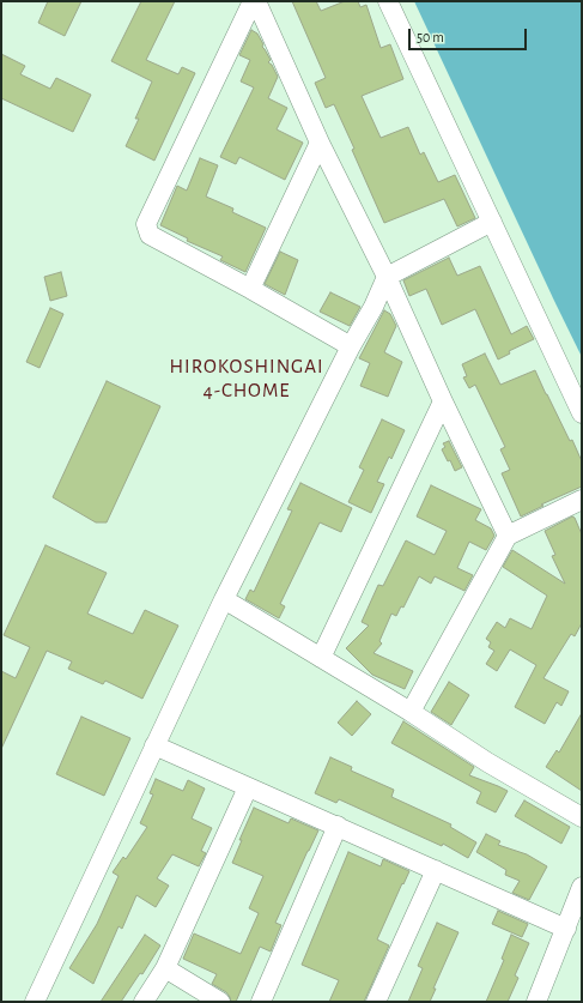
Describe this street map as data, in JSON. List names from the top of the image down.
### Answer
{
  "districts": ["HIROKOSHINGAI 4-CHOME"],
  "scale_bar": "50 m"
}
